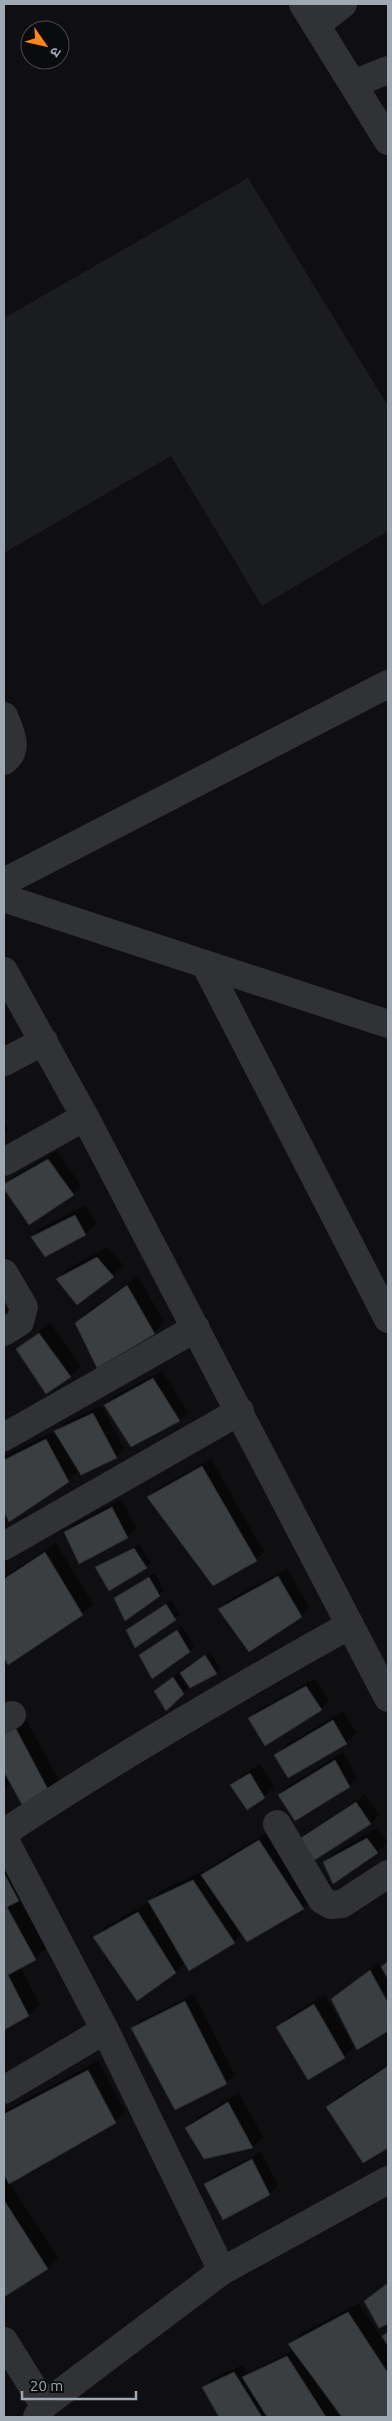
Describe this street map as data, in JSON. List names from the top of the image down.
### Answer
{
  "scale_bar": "20 m",
  "north": "bottom right"
}
